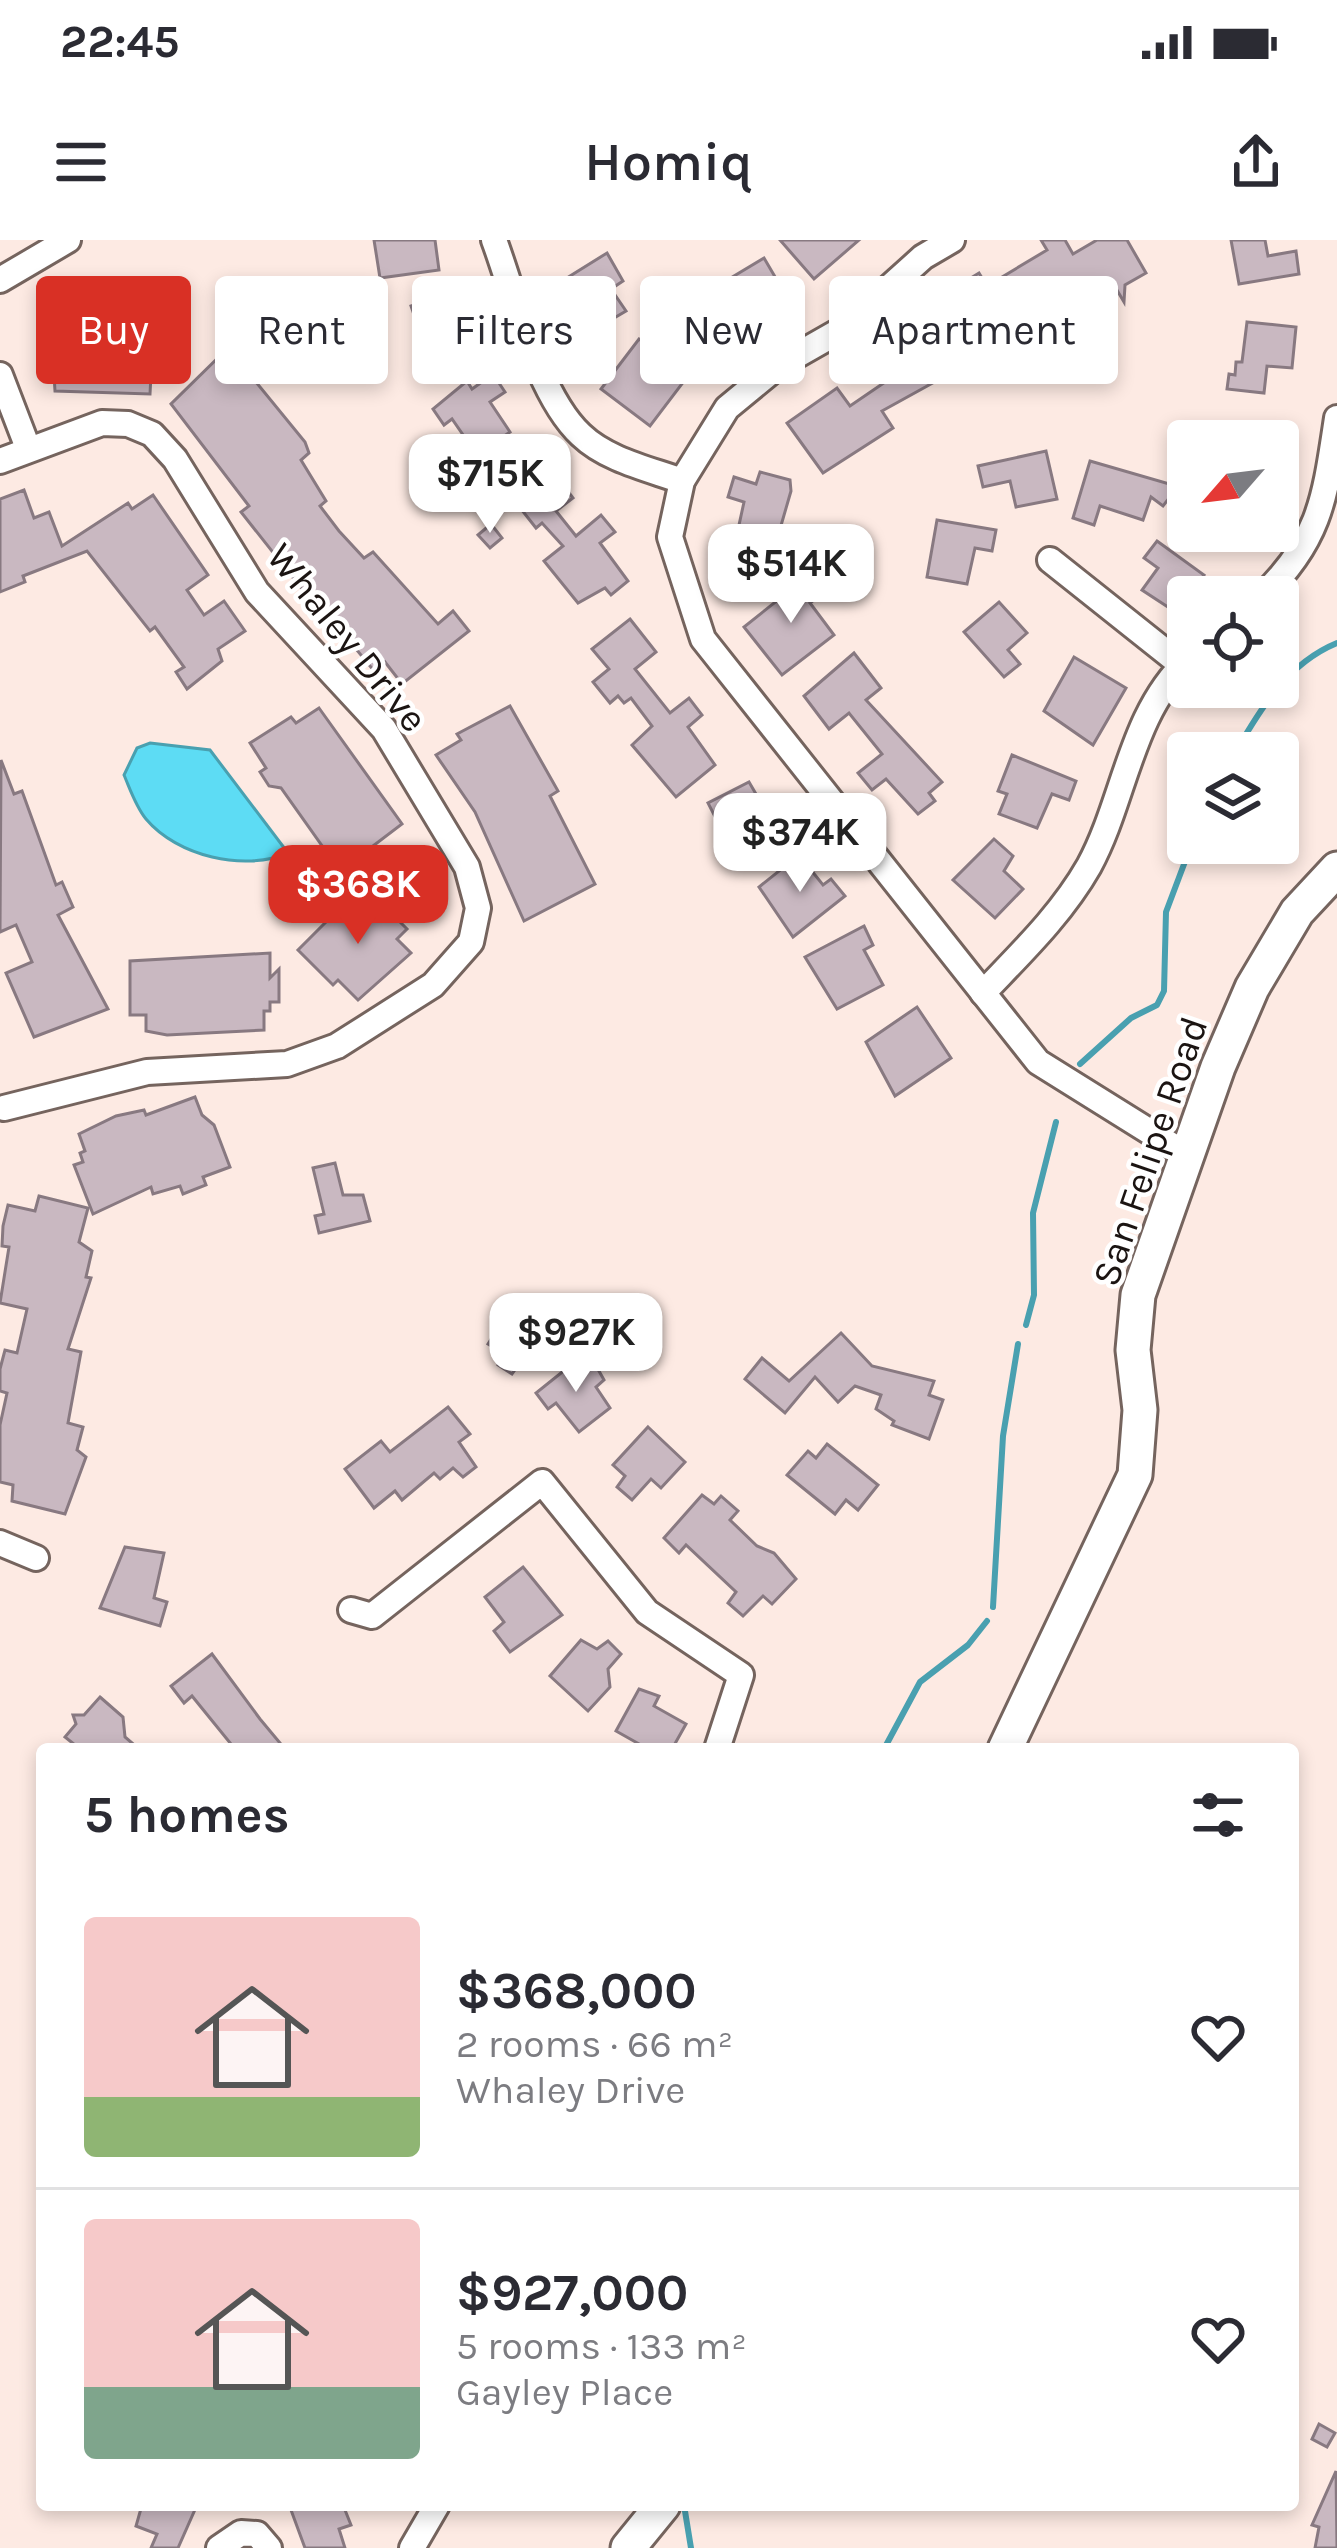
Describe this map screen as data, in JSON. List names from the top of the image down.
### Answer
{
  "streets": {
    "street": ["Whaley Drive", "San Felipe Road"]
  },
  "north": "bottom left",
  "page": {
    "status": "22:45",
    "header": "Homiq",
    "chip": [
      "Buy",
      "Rent",
      "Filters",
      "New",
      "Apartment"
    ],
    "price": [
      "$715K",
      "$514K",
      "$374K",
      "$368K",
      "$927K"
    ],
    "heading": "5 homes",
    "list": [
      {
        "name": "$368,000",
        "note": "2 rooms · 66 m² · Whaley Drive"
      },
      {
        "name": "$927,000",
        "note": "5 rooms · 133 m² · Gayley Place"
      }
    ]
  }
}
